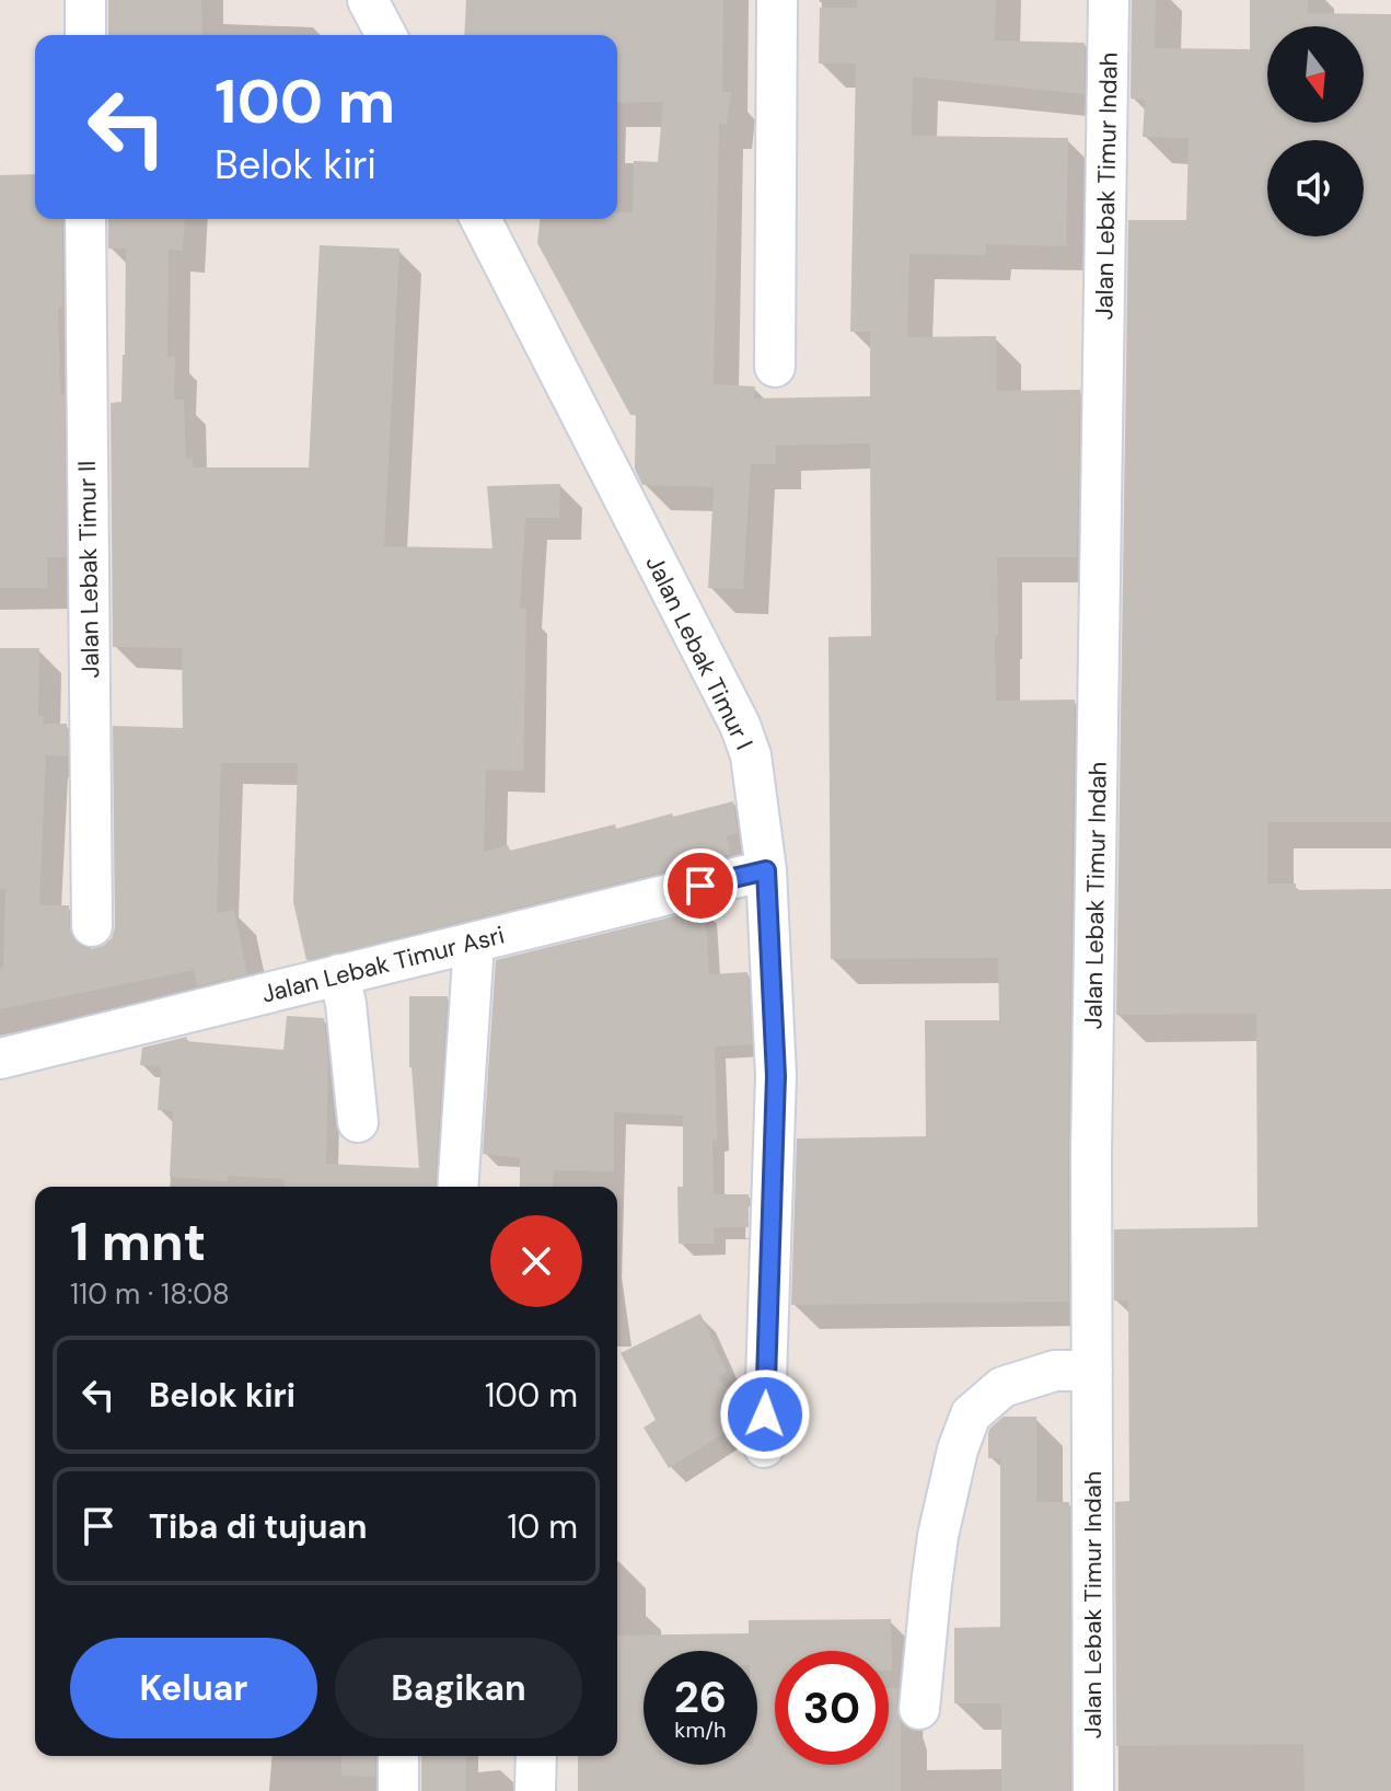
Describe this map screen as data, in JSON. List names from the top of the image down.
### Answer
{
  "streets": {
    "street": [
      "Jalan Lebak Timur Indah",
      "Jalan Lebak Timur II",
      "Jalan Lebak Timur I",
      "Jalan Lebak Timur Asri"
    ]
  },
  "crossings": [
    ["Jalan Lebak Timur I", "Jalan Lebak Timur Asri"]
  ],
  "north": "bottom",
  "page": {
    "turn": ["100 m", "Belok kiri"],
    "heading": ["1 mnt", "110 m · 18:08"],
    "list": [
      {
        "name": "Belok kiri",
        "value": "100 m"
      },
      {
        "name": "Tiba di tujuan",
        "value": "10 m"
      }
    ],
    "buttons": ["Keluar", "Bagikan"],
    "speed": "26 km/h",
    "limit": "30"
  }
}
